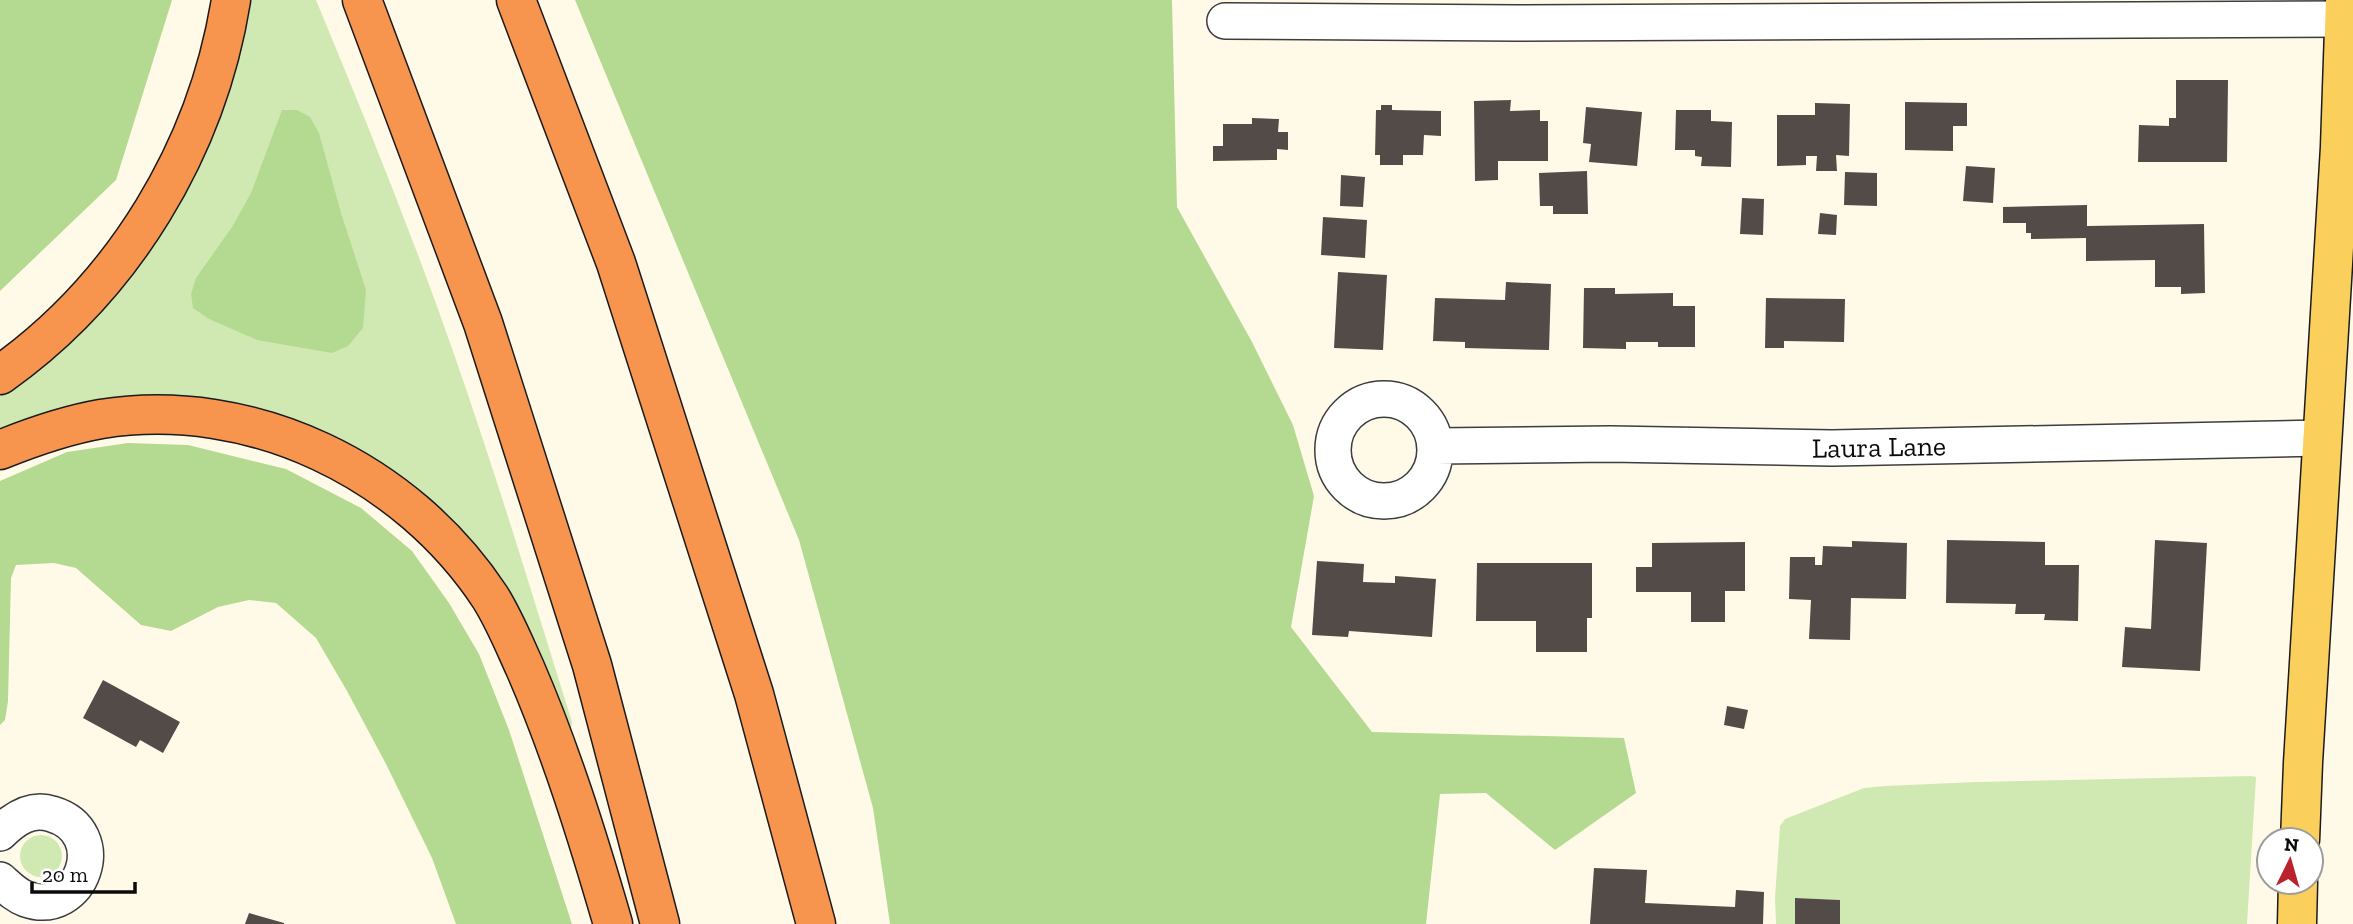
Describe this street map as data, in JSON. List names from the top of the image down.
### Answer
{
  "streets": {
    "street": ["Laura Lane"]
  },
  "scale_bar": "20 m",
  "north": "top"
}
